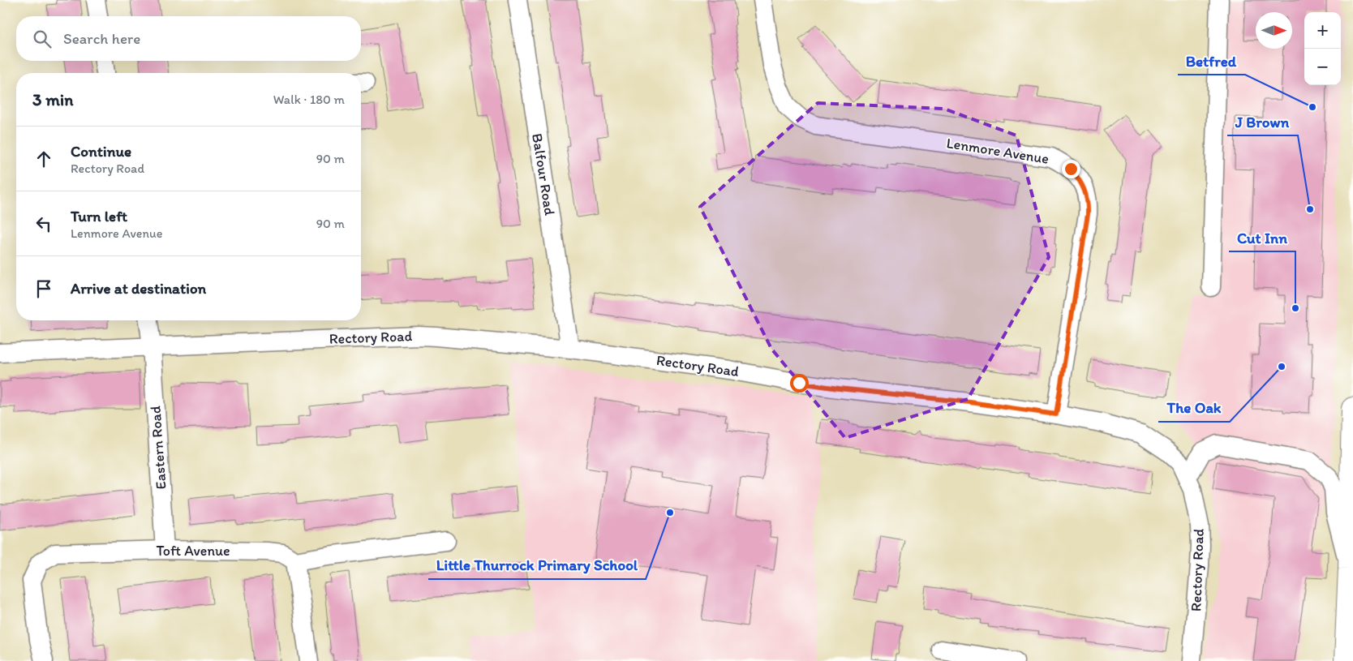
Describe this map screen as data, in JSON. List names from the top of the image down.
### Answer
{
  "streets": {
    "street": [
      "Lenmore Avenue",
      "Balfour Road",
      "Rectory Road",
      "Eastern Road",
      "Toft Avenue"
    ]
  },
  "crossings": [
    ["Lenmore Avenue", "Rectory Road"],
    ["Balfour Road", "Rectory Road"],
    ["Rectory Road", "Eastern Road"],
    ["Eastern Road", "Toft Avenue"]
  ],
  "places": [
    "Betfred",
    "J Brown",
    "Cut Inn",
    "The Oak",
    "Little Thurrock Primary School"
  ],
  "north": "right",
  "page": {
    "map_buttons": ["+", "−"],
    "search": "Search here",
    "heading": ["3 min", "Walk · 180 m"],
    "list": [
      ["Continue", "Rectory Road", "90 m"],
      ["Turn left", "Lenmore Avenue", "90 m"],
      "Arrive at destination"
    ]
  }
}
